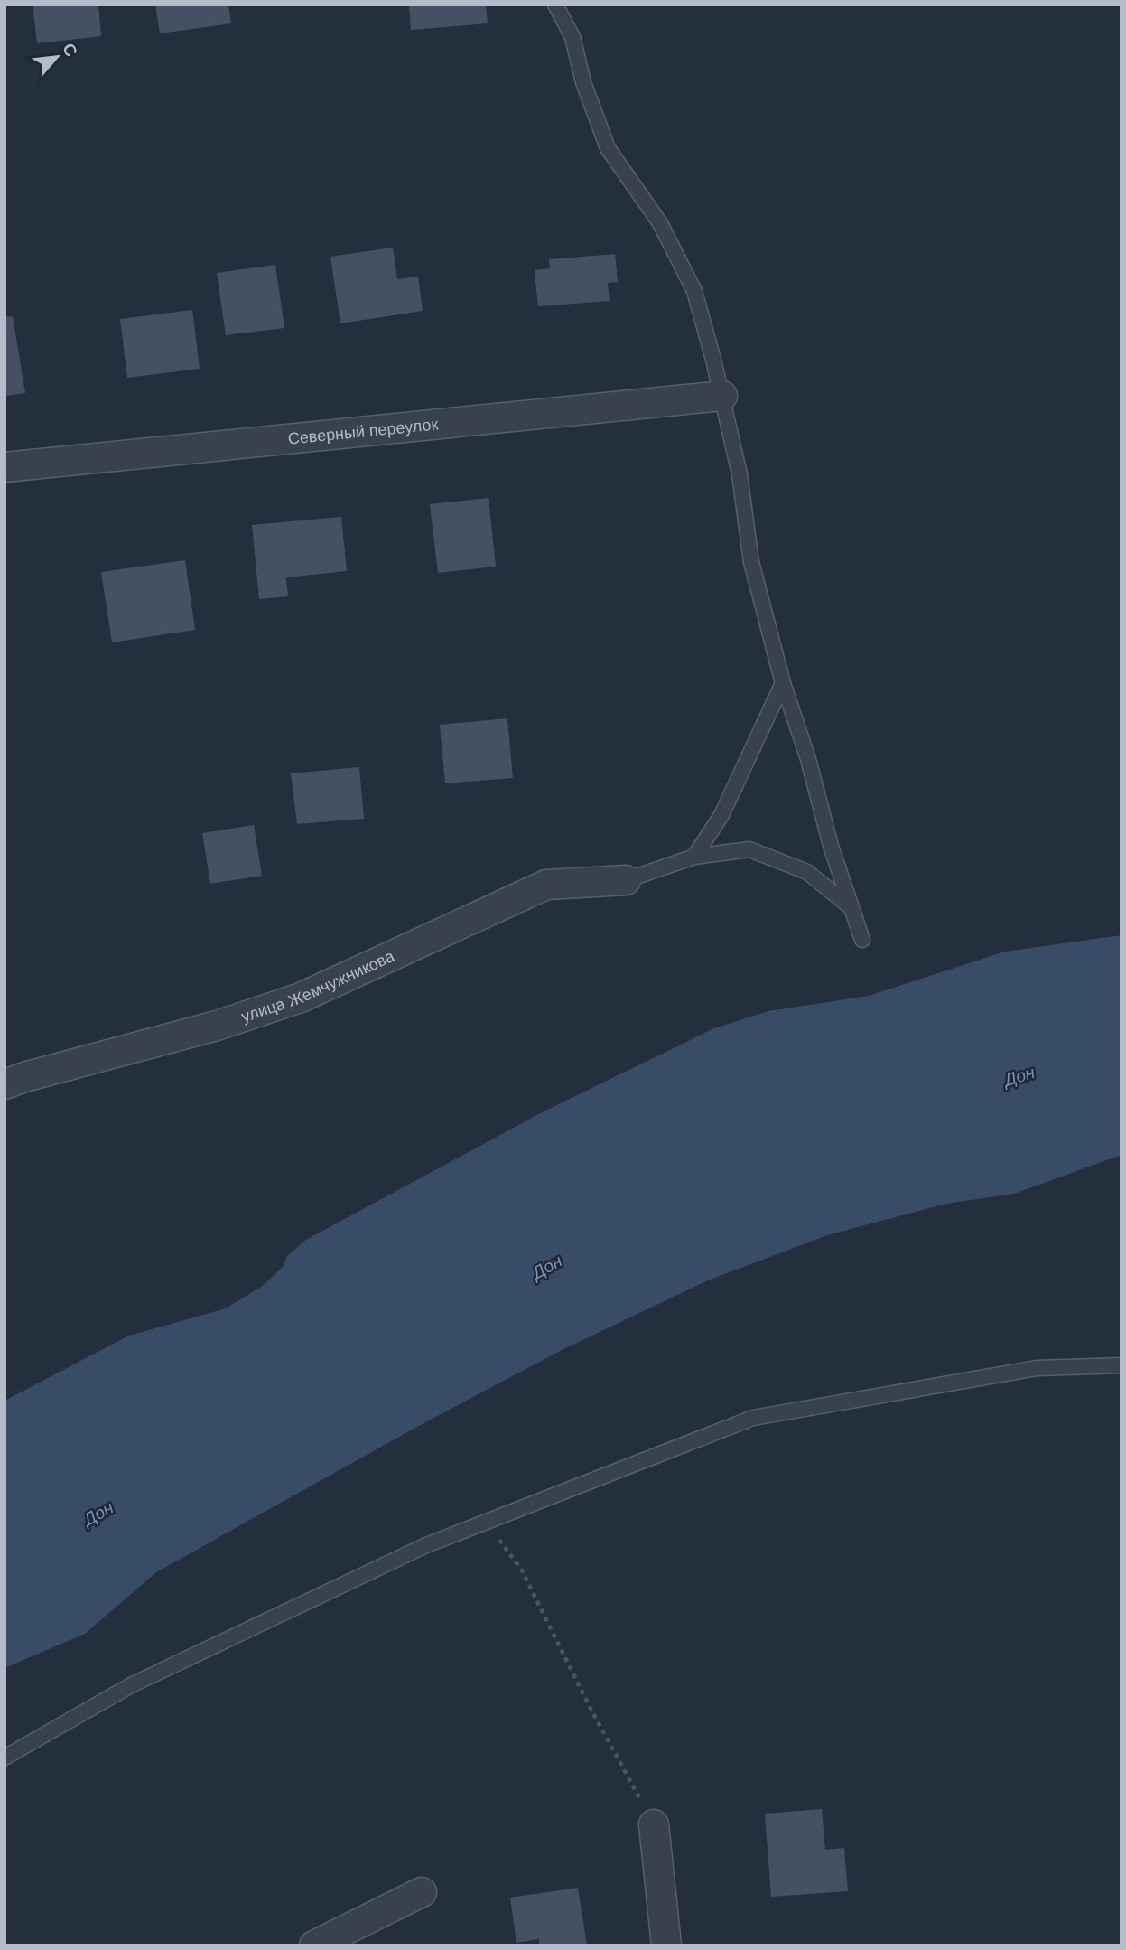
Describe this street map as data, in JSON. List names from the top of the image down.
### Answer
{
  "streets": {
    "street": ["Северный переулок", "улица Жемчужникова"]
  },
  "water": ["Дон"],
  "north": "top right"
}
